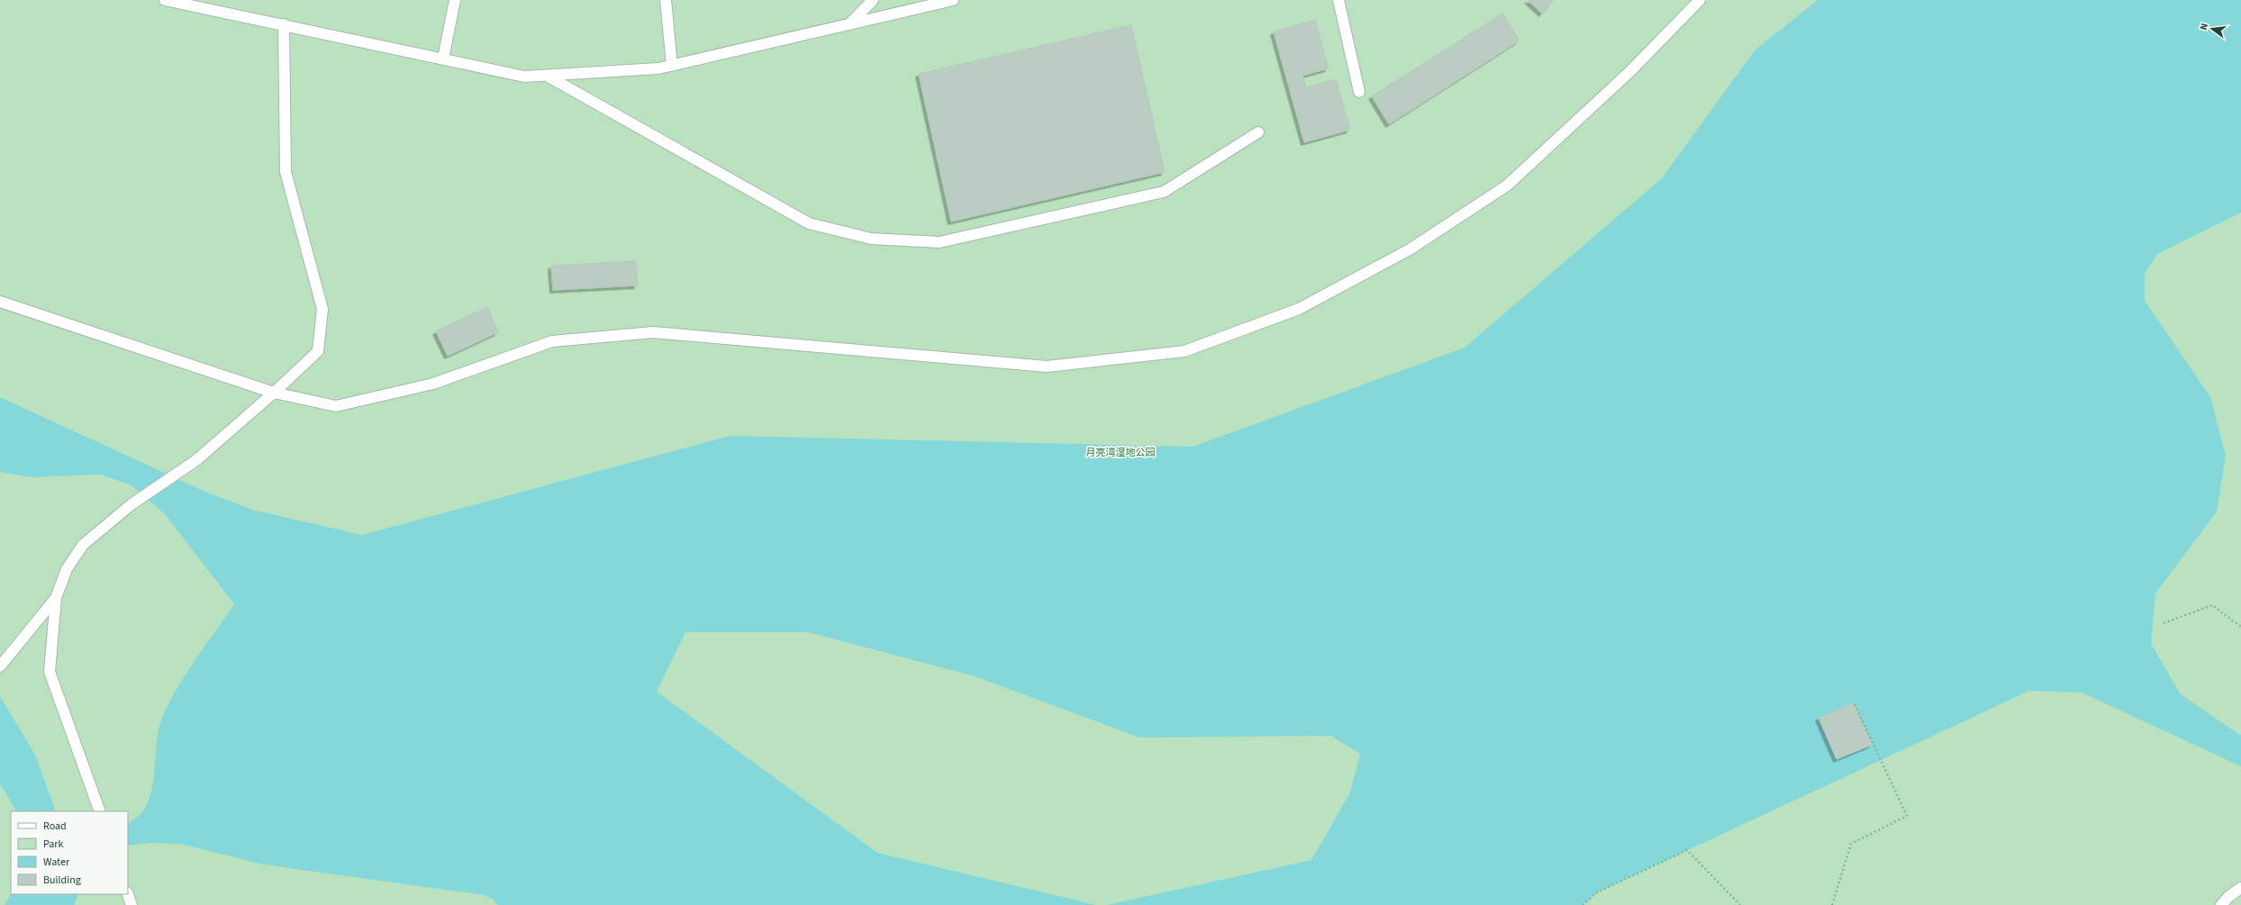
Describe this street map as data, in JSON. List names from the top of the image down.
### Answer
{
  "parks": ["月亮湾湿地公园"],
  "legend": [
    "Road",
    "Park",
    "Water",
    "Building"
  ],
  "north": "left"
}
